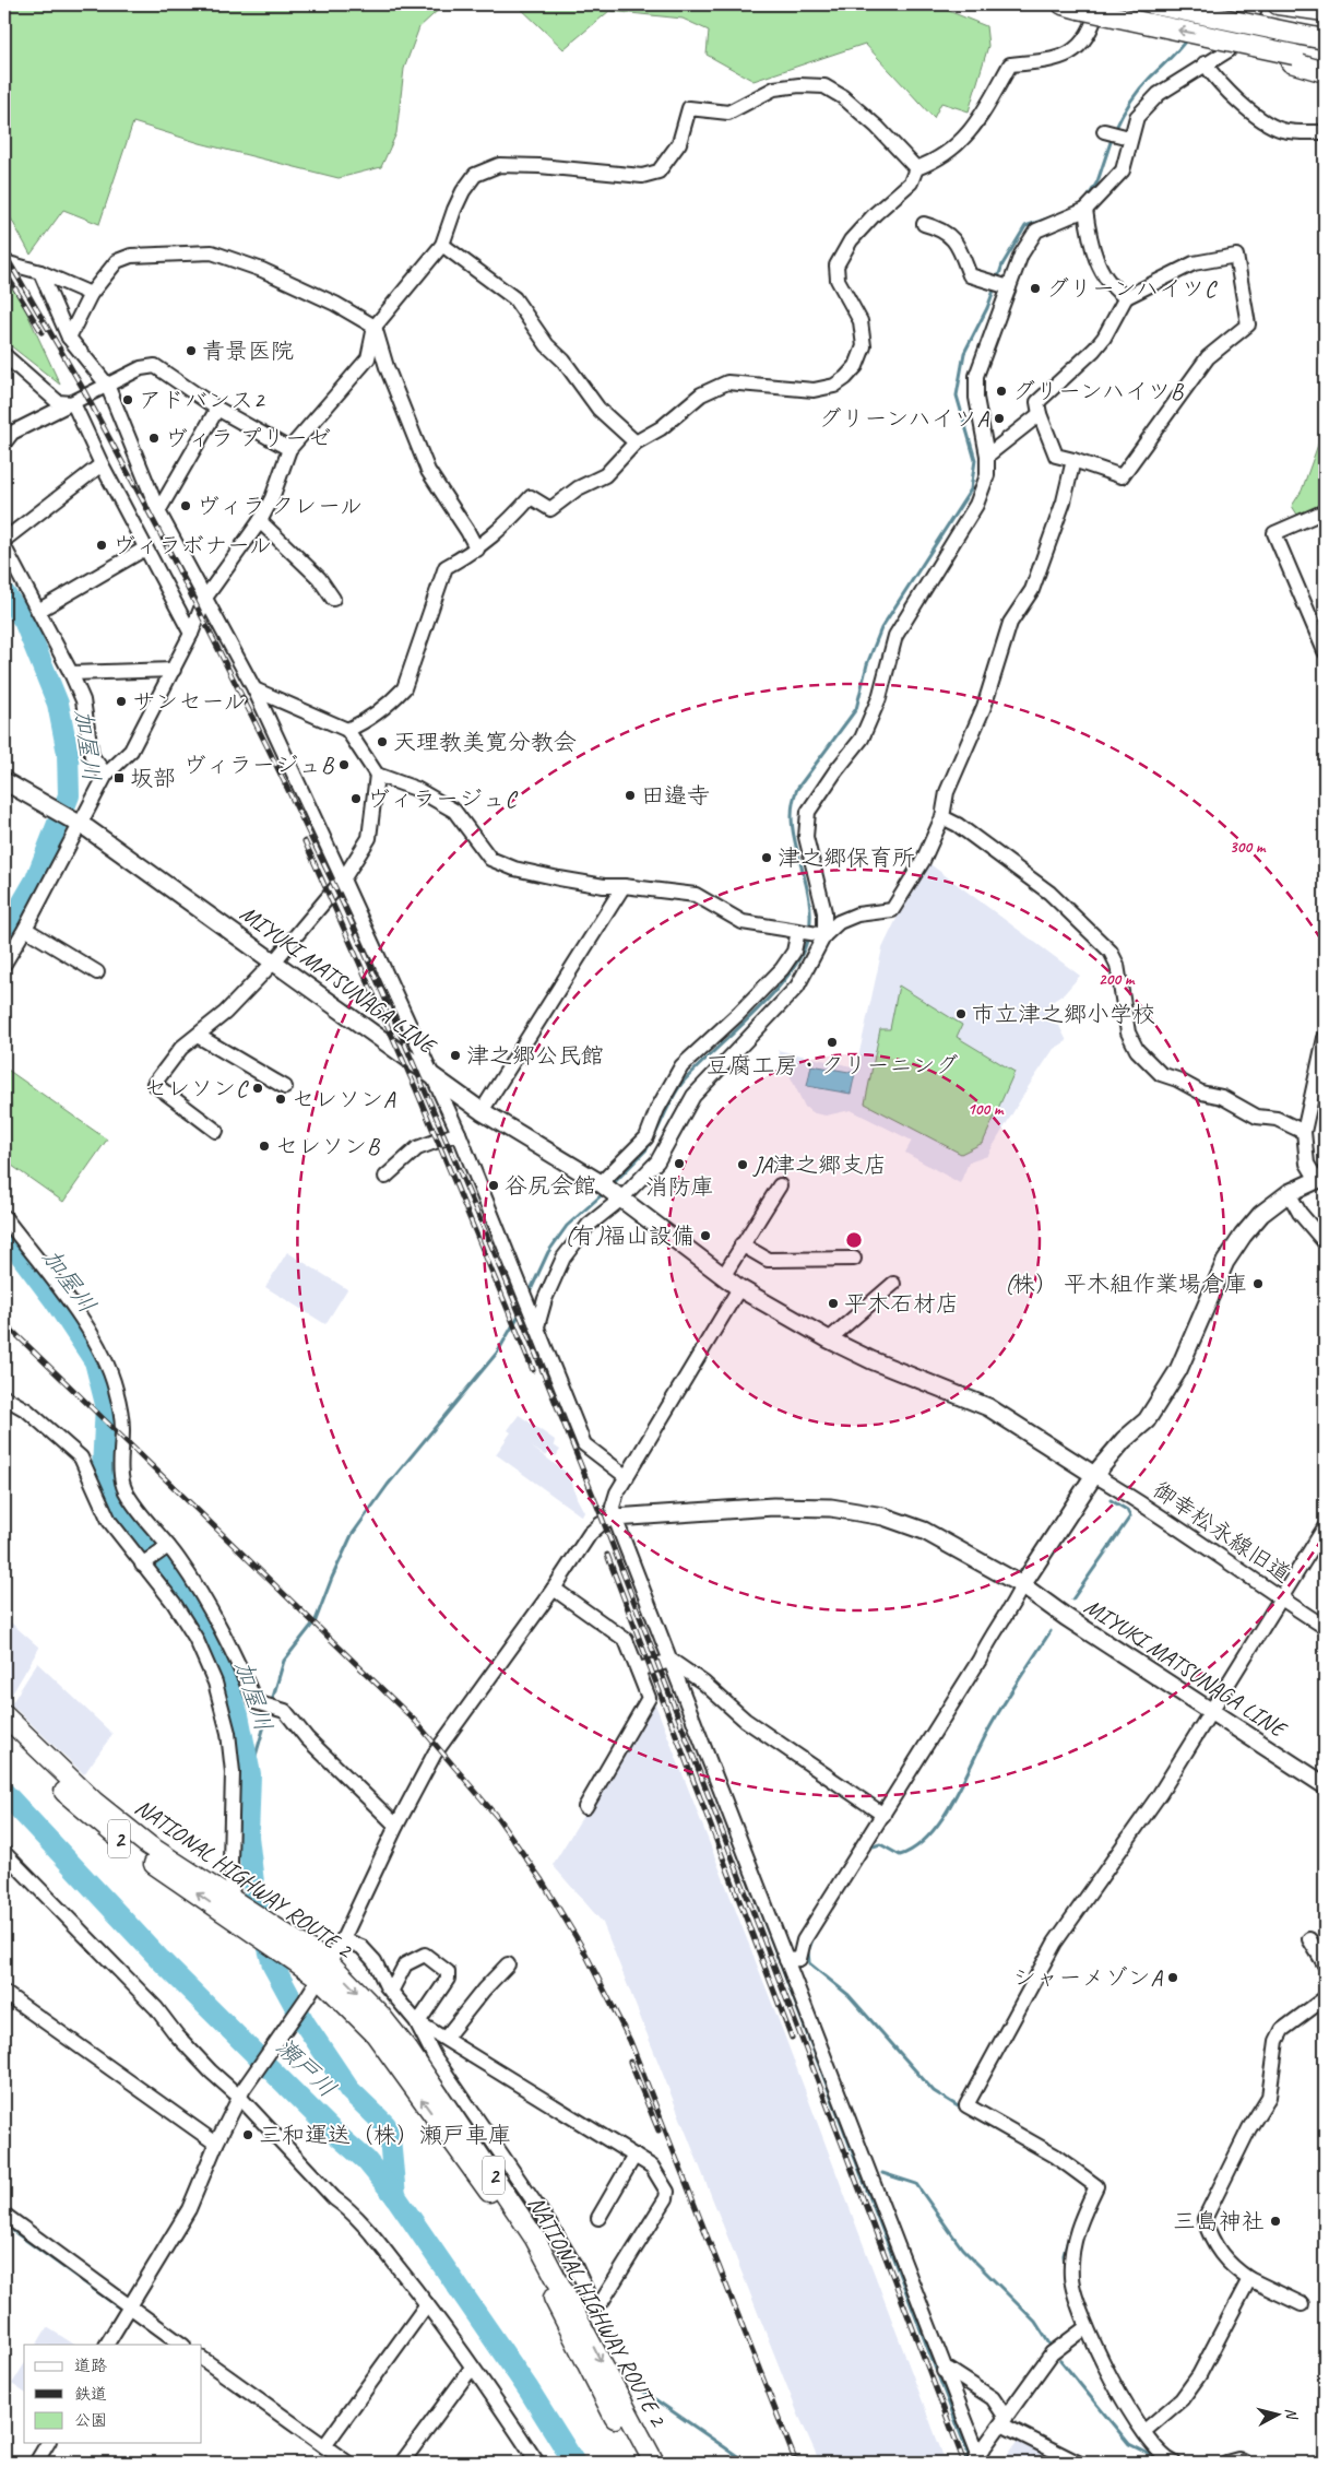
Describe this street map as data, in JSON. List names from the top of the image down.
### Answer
{
  "streets": {
    "highway": ["2", "NATIONAL HIGHWAY ROUTE 2"],
    "main road": ["MIYUKI MATSUNAGA LINE"],
    "street": ["御幸松永線旧道"]
  },
  "crossings": [
    ["MIYUKI MATSUNAGA LINE", "御幸松永線旧道"]
  ],
  "water": ["加屋川", "瀬戸川"],
  "places": {
    "other": [
      "グリーンハイツC",
      "青景医院",
      "グリーンハイツB",
      "アドバンス2",
      "グリーンハイツA",
      "ヴィラ プリーゼ",
      "ヴィラ クレール",
      "ヴィラボナール",
      "サンセール",
      "天理教美寛分教会",
      "ヴィラージュB",
      "田邉寺",
      "ヴィラージュC",
      "津之郷保育所",
      "市立津之郷小学校",
      "豆腐工房・クリーニング",
      "津之郷公民館",
      "セレソンC",
      "セレソンA",
      "セレソンB",
      "消防庫",
      "JA津之郷支店",
      "谷尻会館",
      "(有)福山設備",
      "(株） 平木組作業場倉庫",
      "平木石材店",
      "シャーメゾンA",
      "三和運送（株）瀬戸車庫",
      "三島神社"
    ],
    "transit": ["坂部"]
  },
  "legend": ["道路", "鉄道", "公園"],
  "north": "right",
  "rings": ["300 m", "200 m", "100 m"]
}
